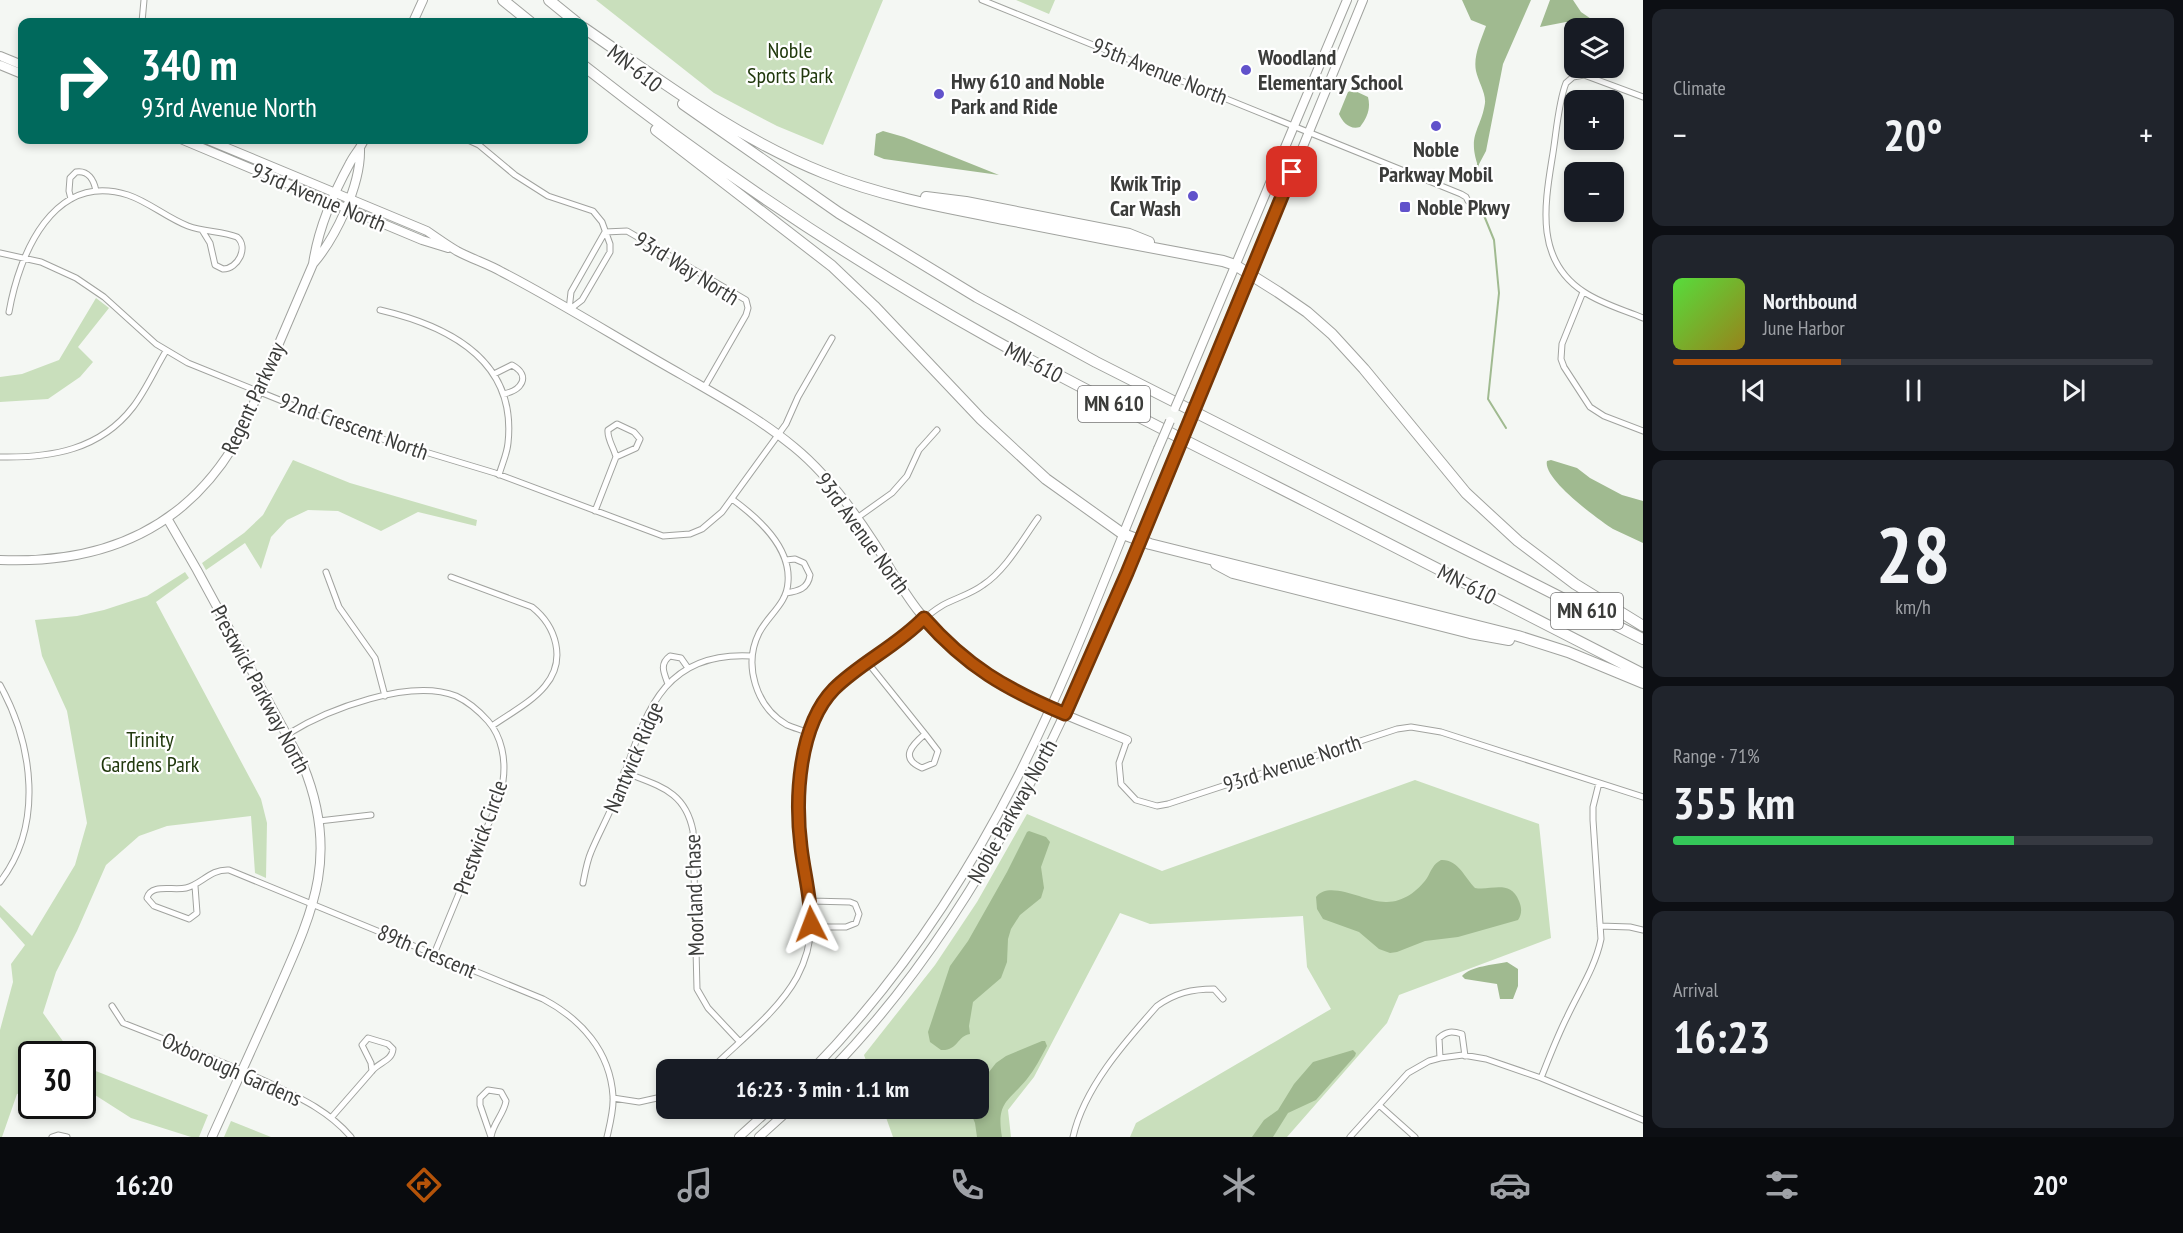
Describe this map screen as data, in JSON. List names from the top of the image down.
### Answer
{
  "streets": {
    "highway": ["MN-610", "MN 610"],
    "street": [
      "95th Avenue North",
      "93rd Avenue North",
      "93rd Way North",
      "Regent Parkway",
      "92nd Crescent North",
      "Prestwick Parkway North",
      "Nantwick Ridge",
      "Noble Parkway North",
      "Prestwick Circle",
      "Moorland Chase",
      "89th Crescent",
      "Oxborough Gardens"
    ]
  },
  "crossings": [
    ["95th Avenue North", "Noble Parkway North"],
    ["93rd Avenue North", "93rd Way North"],
    ["93rd Avenue North", "Regent Parkway"],
    ["93rd Avenue North", "Noble Parkway North"],
    ["Regent Parkway", "92nd Crescent North"],
    ["Regent Parkway", "Prestwick Parkway North"],
    ["Prestwick Parkway North", "Prestwick Circle"],
    ["Prestwick Parkway North", "89th Crescent"],
    ["Prestwick Parkway North", "Oxborough Gardens"],
    ["Nantwick Ridge", "Moorland Chase"],
    ["Prestwick Circle", "89th Crescent"]
  ],
  "parks": ["Noble Sports Park", "Trinity Gardens Park"],
  "places": {
    "other": [
      "Woodland Elementary School",
      "Hwy 610 and Noble Park and Ride",
      "Noble Parkway Mobil",
      "Kwik Trip Car Wash"
    ],
    "transit": ["Noble Pkwy"]
  },
  "page": {
    "tile": [
      "Climate",
      ["28", "km/h"],
      ["Range · 71%", "355 km"],
      ["Arrival", "16:23"]
    ],
    "map_buttons": ["+", "−"],
    "turn": ["340 m", "93rd Avenue North"],
    "heat": ["−", "20°", "+"],
    "song": ["Northbound", "June Harbor"],
    "limit": "30",
    "trip": "16:23 · 3 min · 1.1 km",
    "tabs": ["16:20", "20°"]
  }
}
